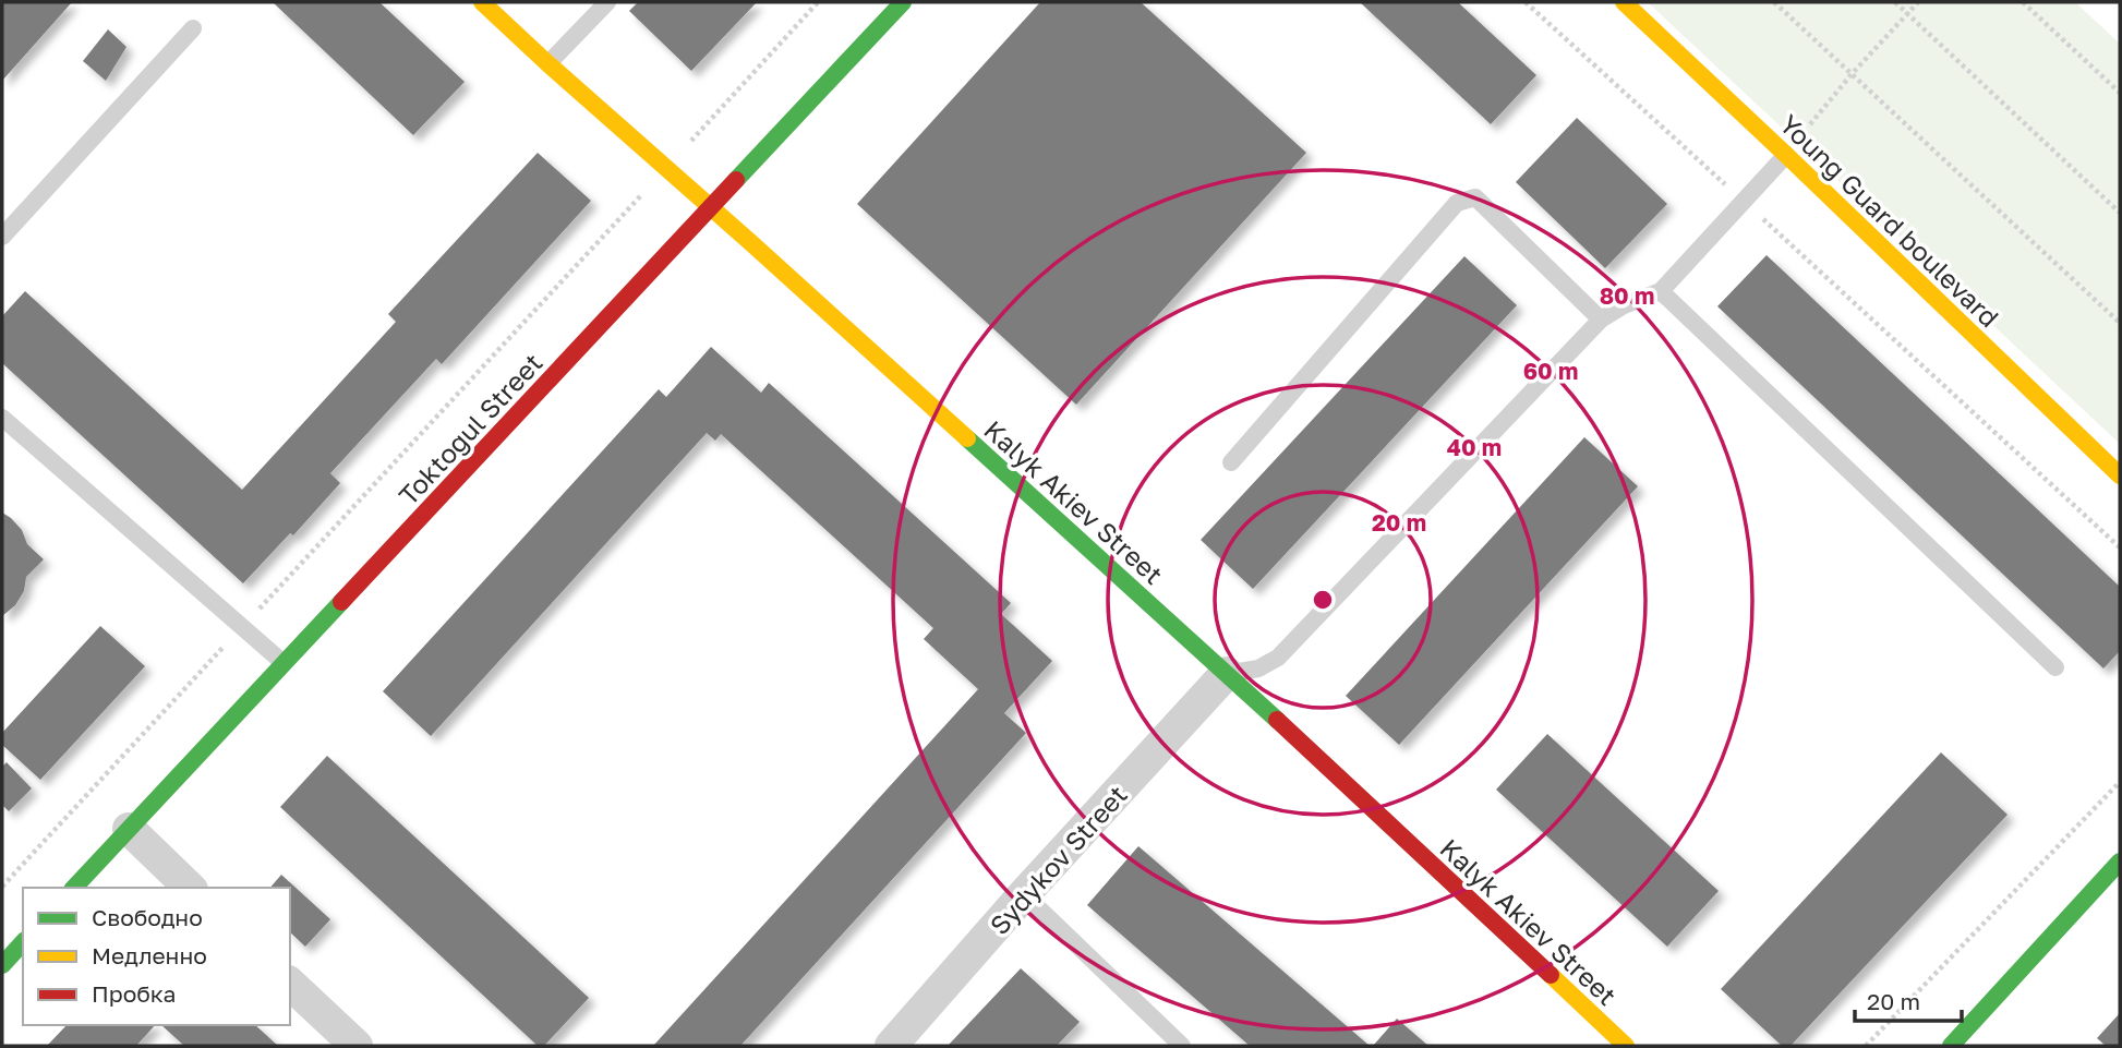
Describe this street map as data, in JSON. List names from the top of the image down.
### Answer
{
  "streets": {
    "main road": ["Young Guard boulevard", "Toktogul Street", "Kalyk Akiev Street"],
    "street": ["Sydykov Street"]
  },
  "crossings": [
    ["Toktogul Street", "Kalyk Akiev Street"],
    ["Kalyk Akiev Street", "Sydykov Street"]
  ],
  "legend": ["Свободно", "Медленно", "Пробка"],
  "scale_bar": "20 m",
  "rings": [
    "80 m",
    "60 m",
    "40 m",
    "20 m"
  ]
}
